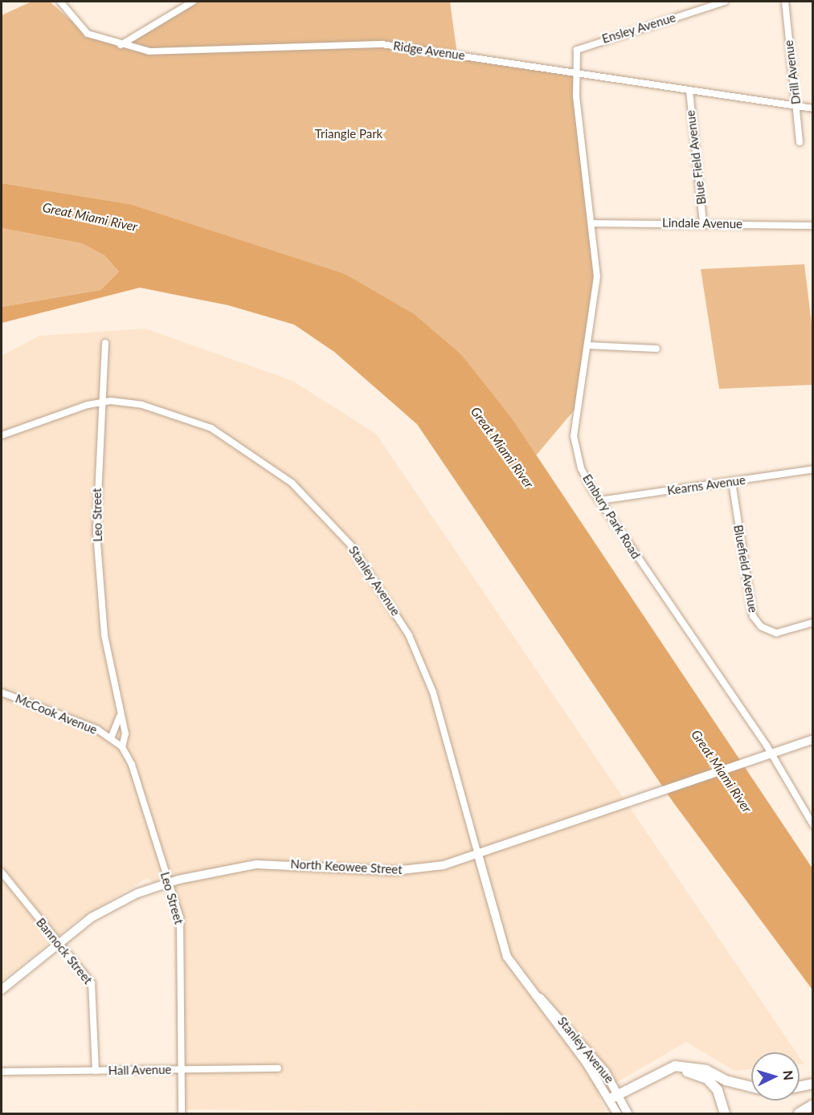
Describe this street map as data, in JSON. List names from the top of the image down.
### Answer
{
  "streets": {
    "main road": ["Stanley Avenue", "North Keowee Street"],
    "street": [
      "Ensley Avenue",
      "Ridge Avenue",
      "Drill Avenue",
      "Blue Field Avenue",
      "Lindale Avenue",
      "Kearns Avenue",
      "Leo Street",
      "Embury Park Road",
      "Bluefield Avenue",
      "McCook Avenue",
      "Bannock Street",
      "Hall Avenue"
    ]
  },
  "crossings": [
    ["Ensley Avenue", "Ridge Avenue"],
    ["Ensley Avenue", "Embury Park Road"],
    ["Ridge Avenue", "Drill Avenue"],
    ["Ridge Avenue", "Blue Field Avenue"],
    ["Ridge Avenue", "Embury Park Road"],
    ["Blue Field Avenue", "Lindale Avenue"],
    ["Lindale Avenue", "Embury Park Road"],
    ["Kearns Avenue", "Embury Park Road"],
    ["Kearns Avenue", "Bluefield Avenue"],
    ["Leo Street", "Stanley Avenue"],
    ["Leo Street", "McCook Avenue"],
    ["Leo Street", "North Keowee Street"],
    ["Leo Street", "Hall Avenue"],
    ["Embury Park Road", "North Keowee Street"],
    ["Stanley Avenue", "North Keowee Street"],
    ["North Keowee Street", "Bannock Street"],
    ["Bannock Street", "Hall Avenue"]
  ],
  "water": ["Great Miami River"],
  "parks": ["Triangle Park"],
  "north": "right"
}
